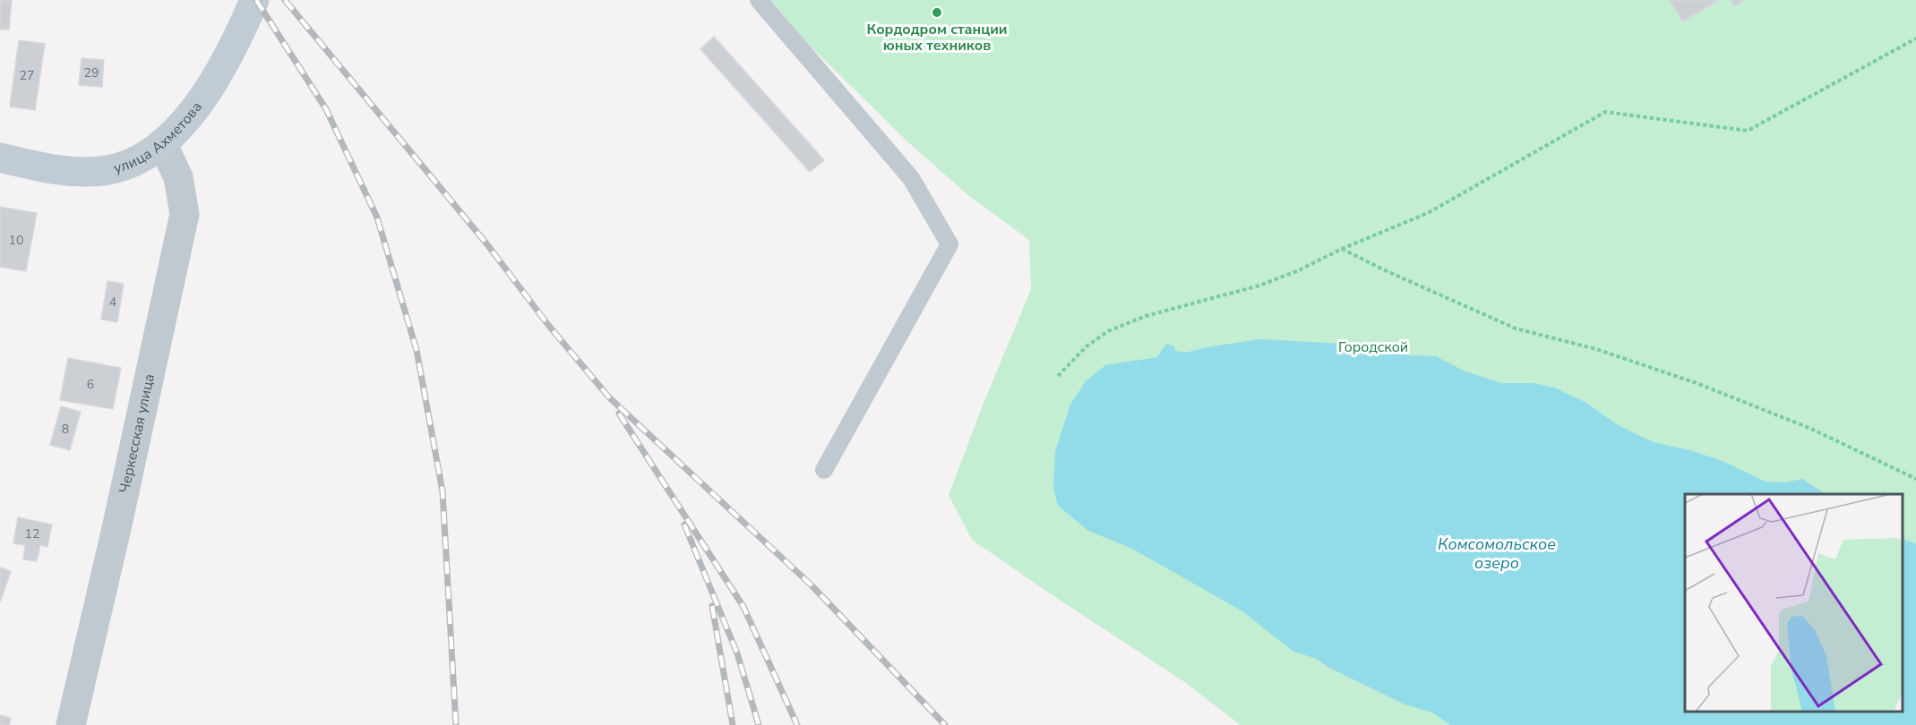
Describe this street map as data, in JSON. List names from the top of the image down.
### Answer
{
  "streets": {
    "main road": ["улица Ахметова"],
    "street": ["Черкесская улица"]
  },
  "crossings": [
    ["улица Ахметова", "Черкесская улица"]
  ],
  "water": ["Комсомольское озеро"],
  "parks": ["Городской"],
  "places": ["Кордодром станции юных техников"],
  "house_numbers": [
    "29",
    "27",
    "10",
    "4",
    "6",
    "8",
    "12"
  ]
}
